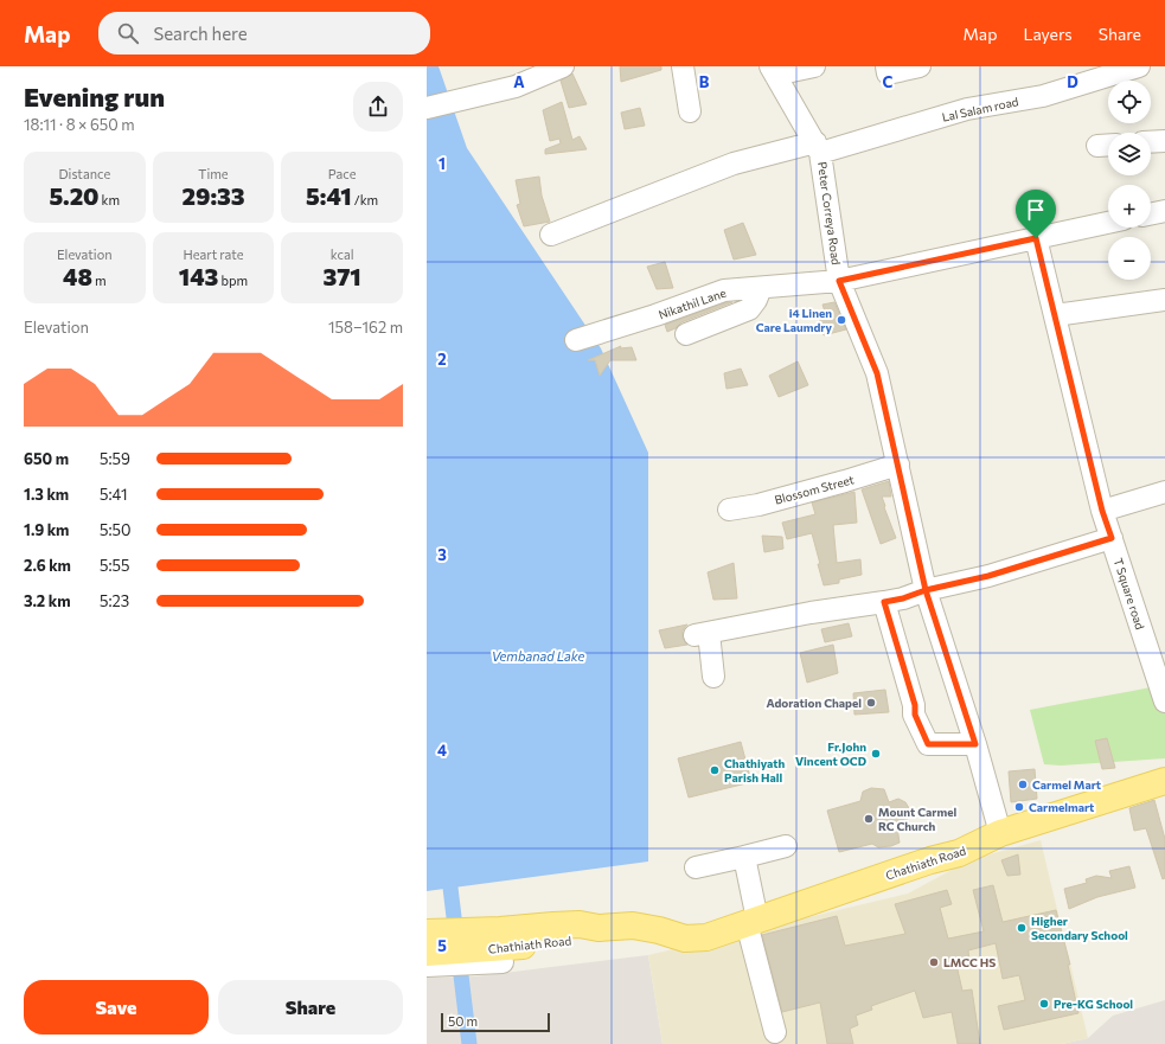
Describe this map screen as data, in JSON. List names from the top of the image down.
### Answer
{
  "streets": {
    "main road": ["Chathiath Road"],
    "street": [
      "Lal Salam road",
      "Peter Correya Road",
      "Nikathil Lane",
      "Blossom Street",
      "T Square road"
    ]
  },
  "crossings": [
    ["Lal Salam road", "Peter Correya Road"],
    ["Peter Correya Road", "Nikathil Lane"],
    ["Peter Correya Road", "Blossom Street"],
    ["Peter Correya Road", "Chathiath Road"],
    ["Nikathil Lane", "T Square road"]
  ],
  "water": ["Vembanad Lake"],
  "places": [
    "i4 Linen Care Laumdry",
    "Adoration Chapel",
    "Fr.John Vincent OCD",
    "Chathiyath Parish Hall",
    "Carmel Mart",
    "Carmelmart",
    "Mount Carmel RC Church",
    "Higher Secondary School",
    "LMCC HS",
    "Pre-KG School"
  ],
  "scale_bar": "50 m",
  "page": {
    "header": "Map",
    "search": "Search here",
    "nav": ["Map", "Layers", "Share"],
    "heading": ["Evening run", "18:11 · 8 × 650 m"],
    "map_buttons": ["+", "−"],
    "stats": [
      ["Distance", "5.20 km"],
      ["Time", "29:33"],
      ["Pace", "5:41 /km"],
      ["Elevation", "48 m"],
      ["Heart rate", "143 bpm"],
      ["kcal", "371"]
    ],
    "chart": ["Elevation", "158–162 m"],
    "list": [
      {
        "name": "650 m",
        "note": "5:59"
      },
      {
        "name": "1.3 km",
        "note": "5:41"
      },
      {
        "name": "1.9 km",
        "note": "5:50"
      },
      {
        "name": "2.6 km",
        "note": "5:55"
      },
      {
        "name": "3.2 km",
        "note": "5:23"
      }
    ],
    "buttons": ["Save", "Share"],
    "scale": "50 m"
  },
  "grid": {
    "columns": [
      "A",
      "B",
      "C",
      "D"
    ],
    "rows": [
      "1",
      "2",
      "3",
      "4",
      "5"
    ]
  }
}
